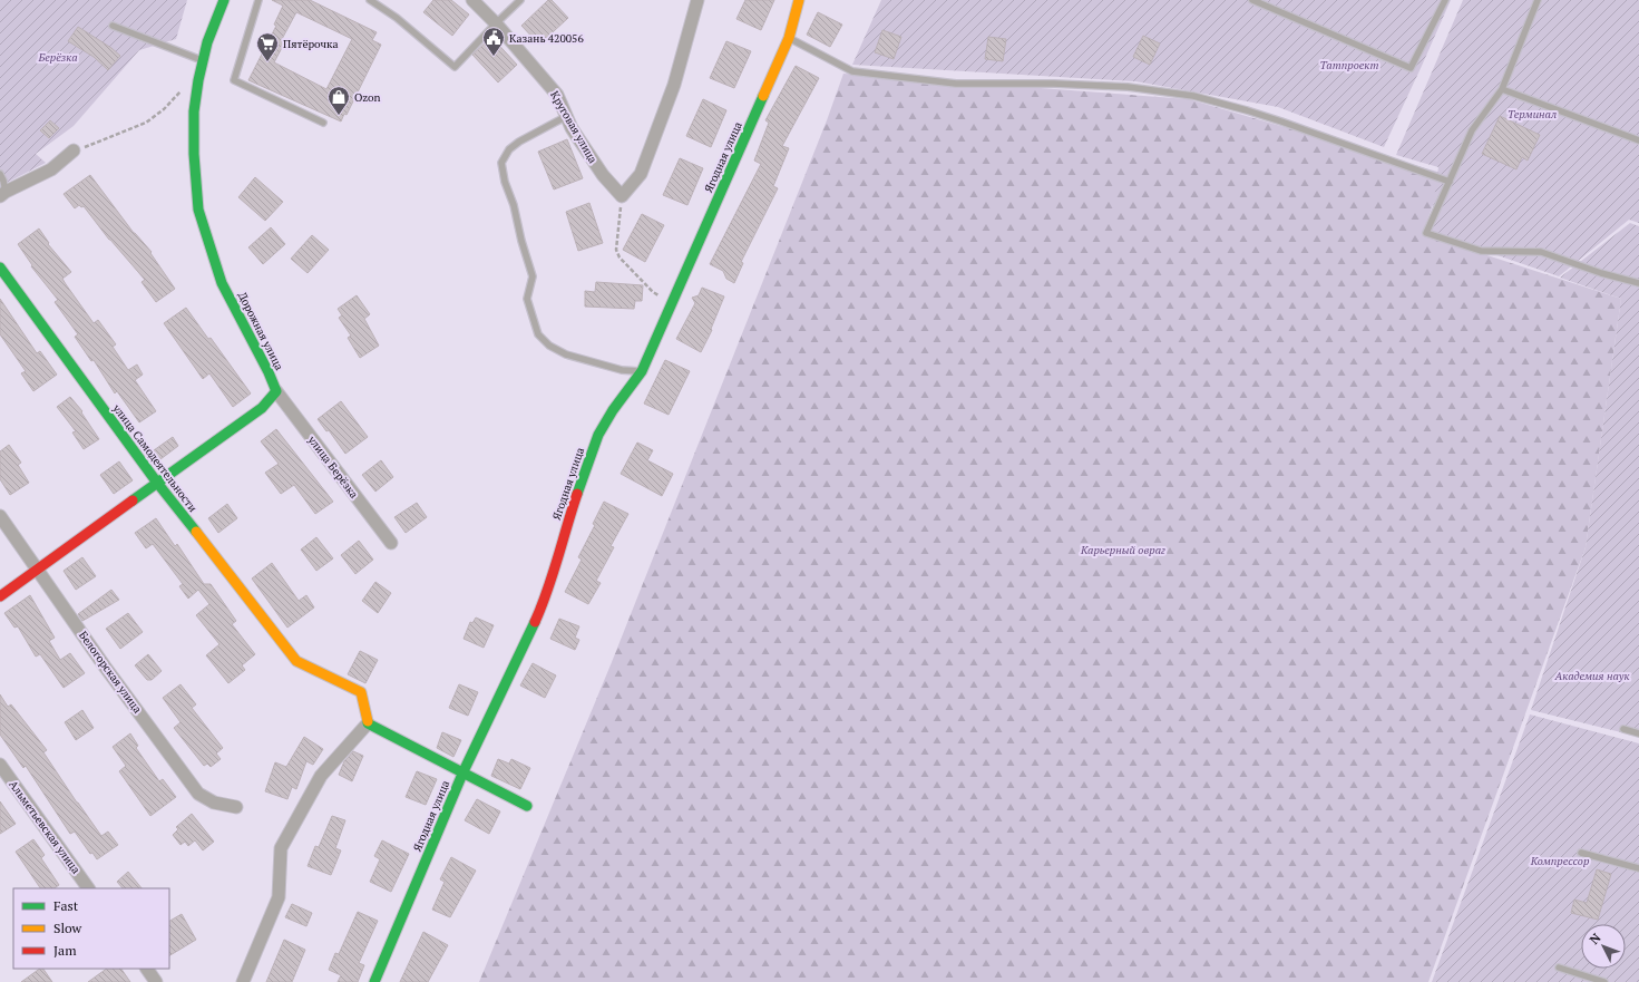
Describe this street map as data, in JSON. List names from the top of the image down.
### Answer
{
  "streets": {
    "street": [
      "Круговая улица",
      "Ягодная улица",
      "Дорожная улица",
      "улица Самодеятельности",
      "улица Берёзка",
      "Белогорская улица",
      "Альметьевская улица"
    ]
  },
  "crossings": [
    ["Дорожная улица", "улица Берёзка"]
  ],
  "parks": [
    "Берёзка",
    "Татпроект",
    "Терминал",
    "Карьерный овраг",
    "Академия наук",
    "Компрессор"
  ],
  "places": {
    "public building": ["Казань 420056"],
    "supermarket": ["Пятёрочка"],
    "shop": ["Ozon"]
  },
  "legend": ["Fast", "Slow", "Jam"],
  "north": "top left"
}
